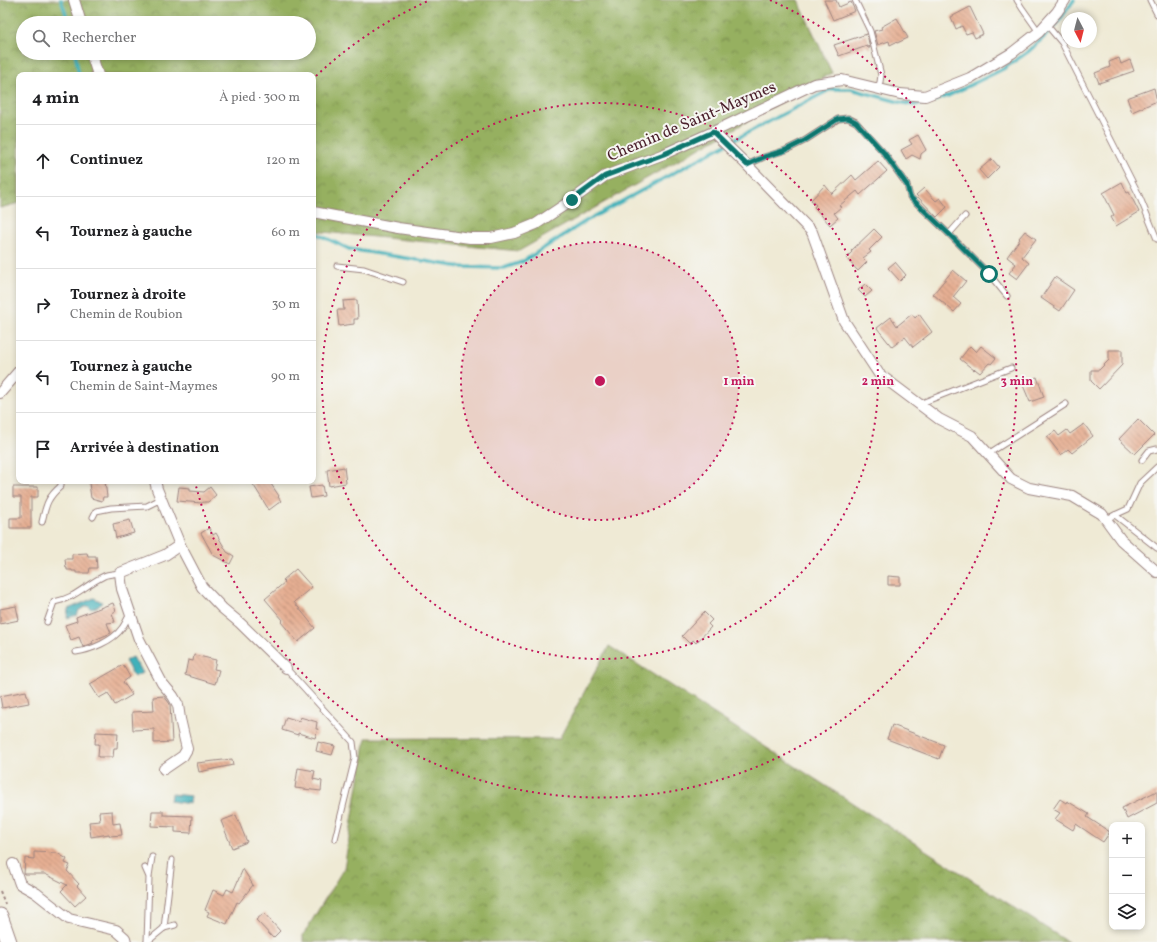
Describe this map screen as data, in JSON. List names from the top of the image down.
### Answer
{
  "streets": {
    "street": ["Chemin de Saint-Maymes"]
  },
  "north": "bottom",
  "page": {
    "search": "Rechercher",
    "heading": ["4 min", "À pied · 300 m"],
    "list": [
      ["Continuez", "120 m"],
      ["Tournez à gauche", "60 m"],
      ["Tournez à droite", "Chemin de Roubion", "30 m"],
      ["Tournez à gauche", "Chemin de Saint-Maymes", "90 m"],
      "Arrivée à destination"
    ],
    "map_buttons": ["+", "−"]
  },
  "rings": ["1 min", "2 min", "3 min"]
}
